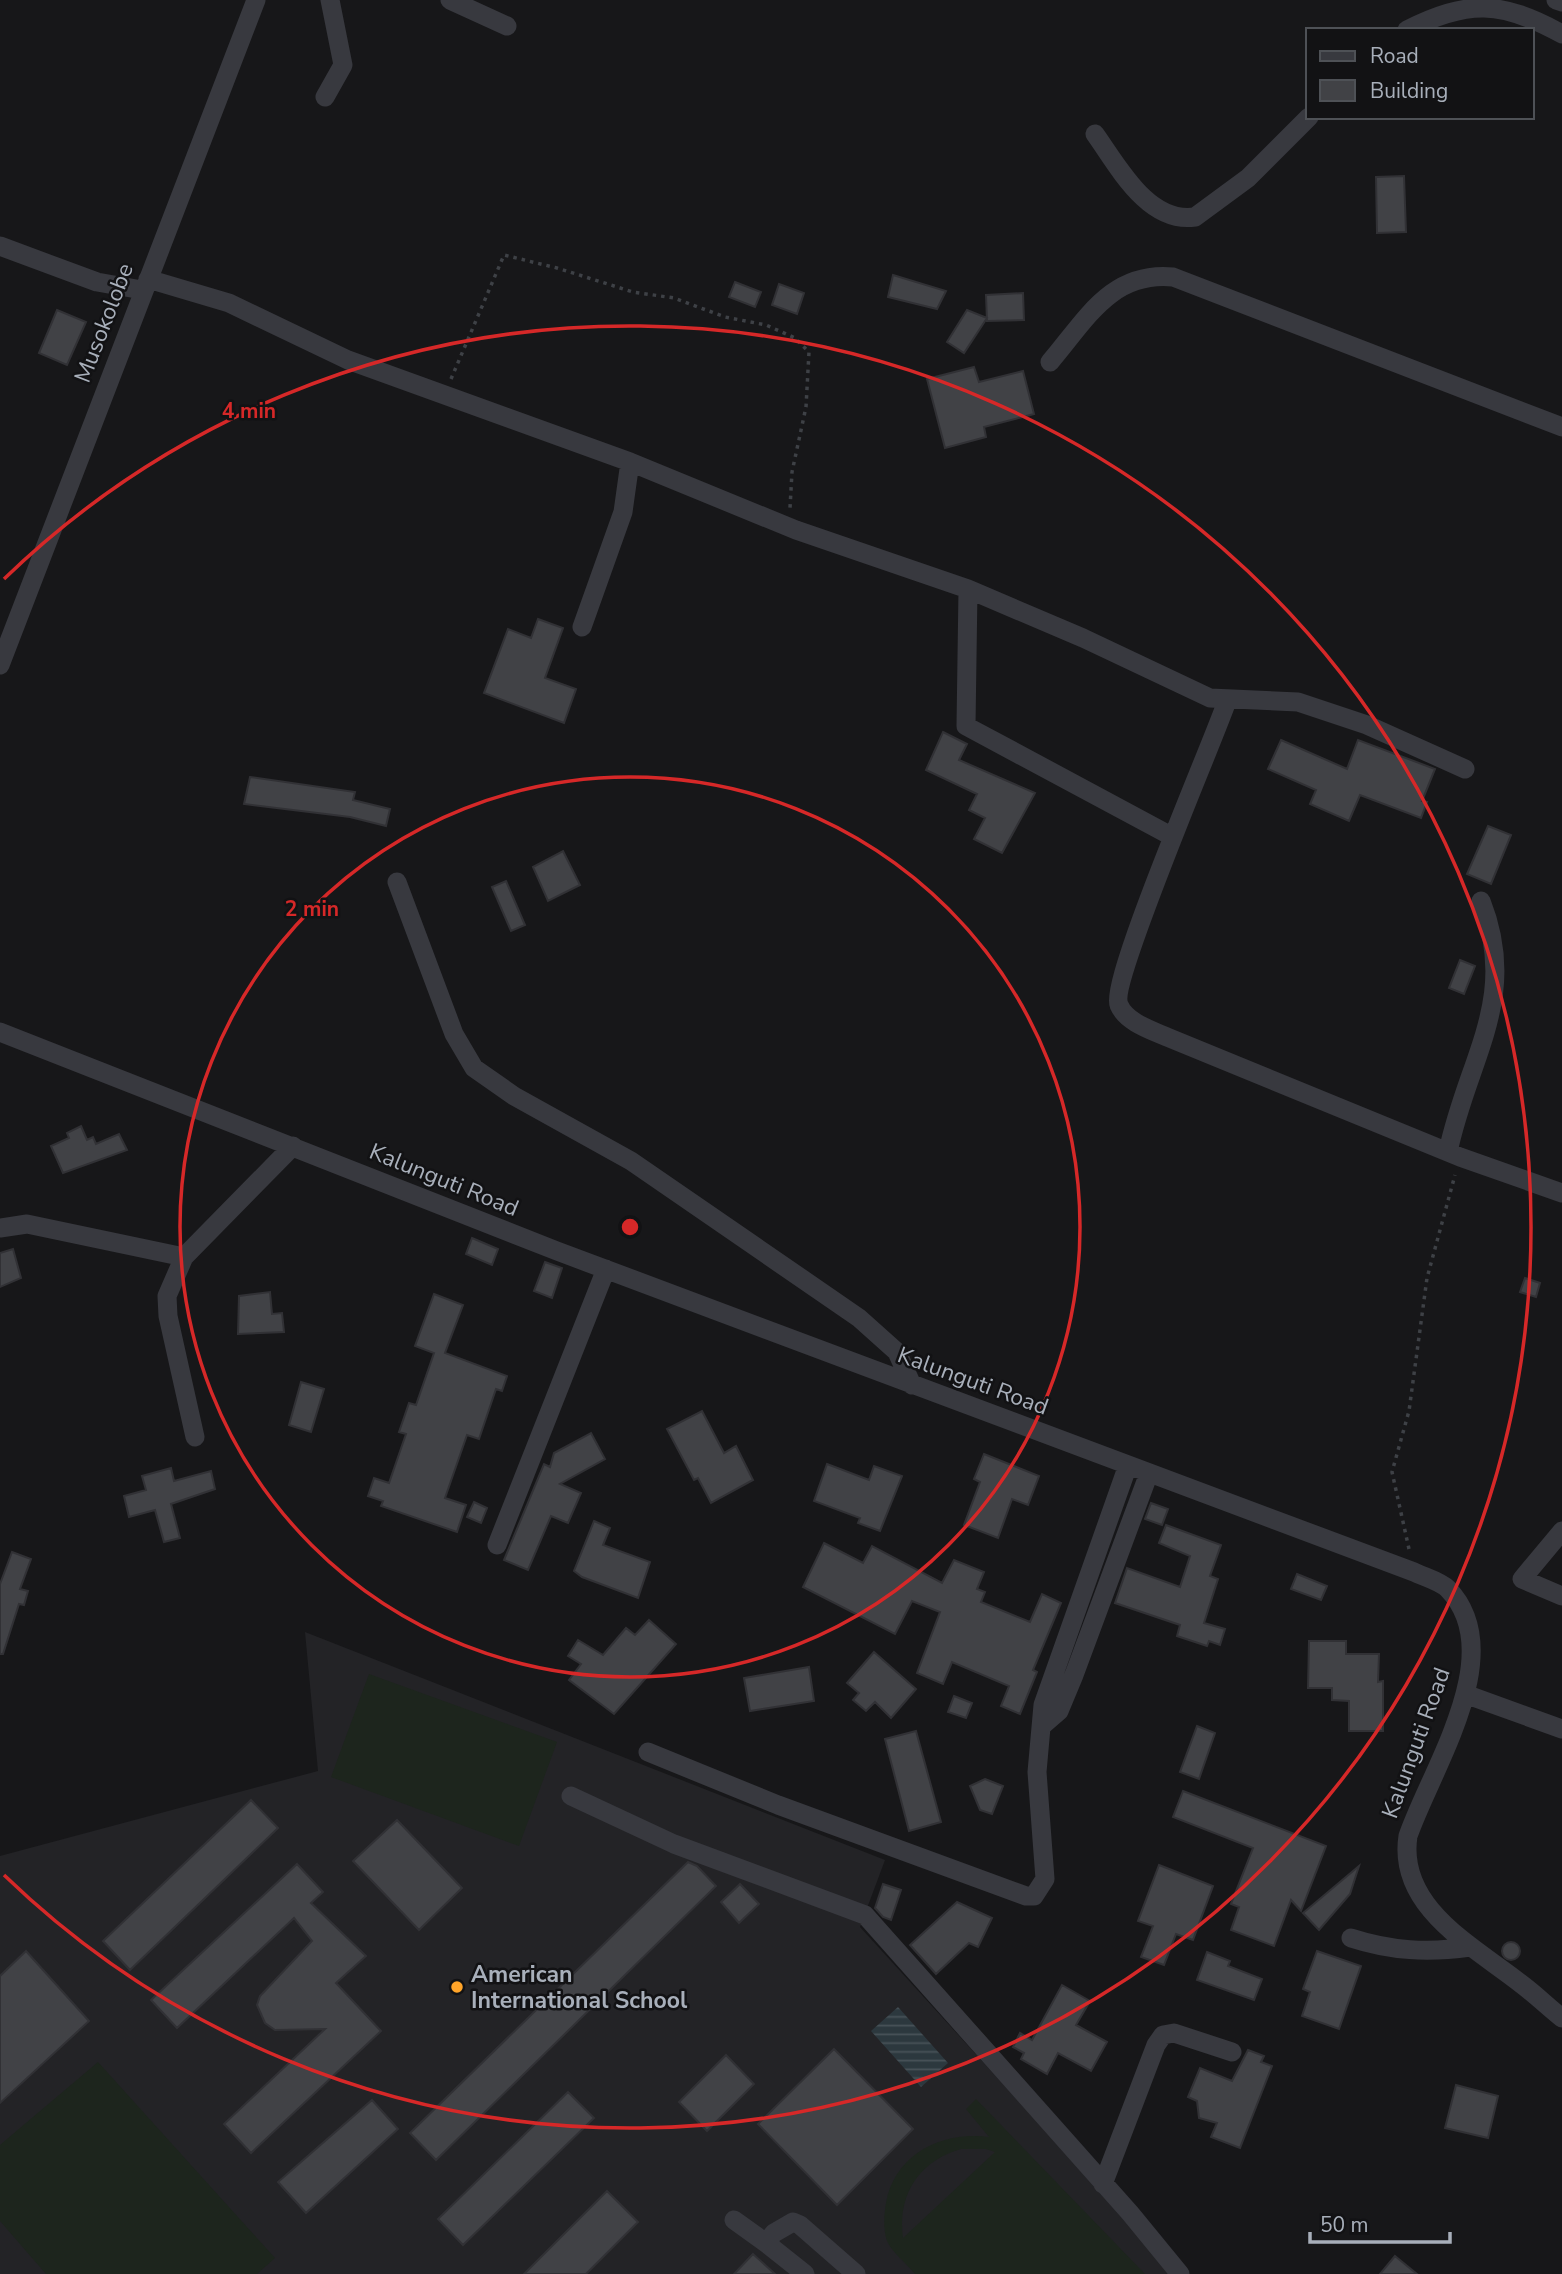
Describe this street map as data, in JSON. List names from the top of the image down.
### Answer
{
  "streets": {
    "street": ["Musokolobe", "Kalunguti Road"]
  },
  "places": ["American International School"],
  "legend": ["Road", "Building"],
  "scale_bar": "50 m",
  "rings": ["4 min", "2 min"]
}
